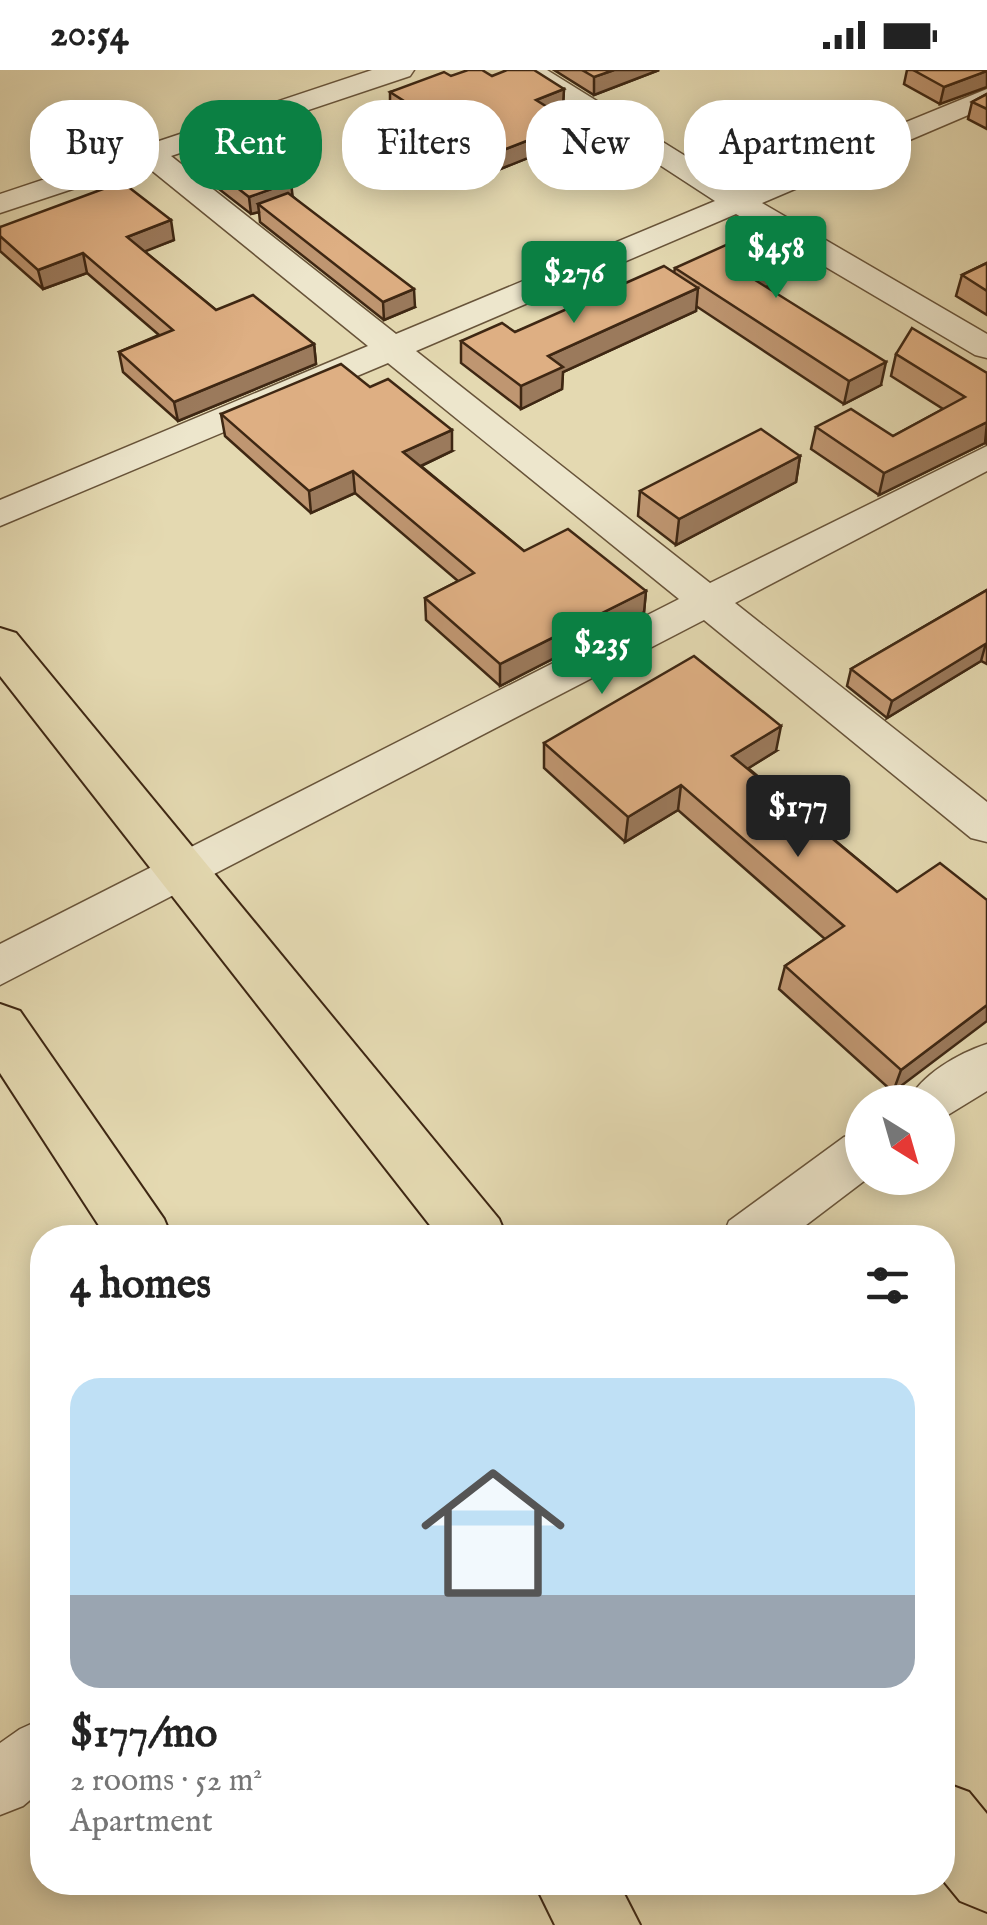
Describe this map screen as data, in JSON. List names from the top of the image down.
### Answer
{
  "north": "bottom right",
  "page": {
    "status": "20:54",
    "chip": [
      "Buy",
      "Rent",
      "Filters",
      "New",
      "Apartment"
    ],
    "price": [
      "$458",
      "$276",
      "$235",
      "$177"
    ],
    "heading": "4 homes",
    "list": [
      {
        "name": "$177/mo",
        "note": "2 rooms · 52 m² · Apartment"
      }
    ]
  }
}
